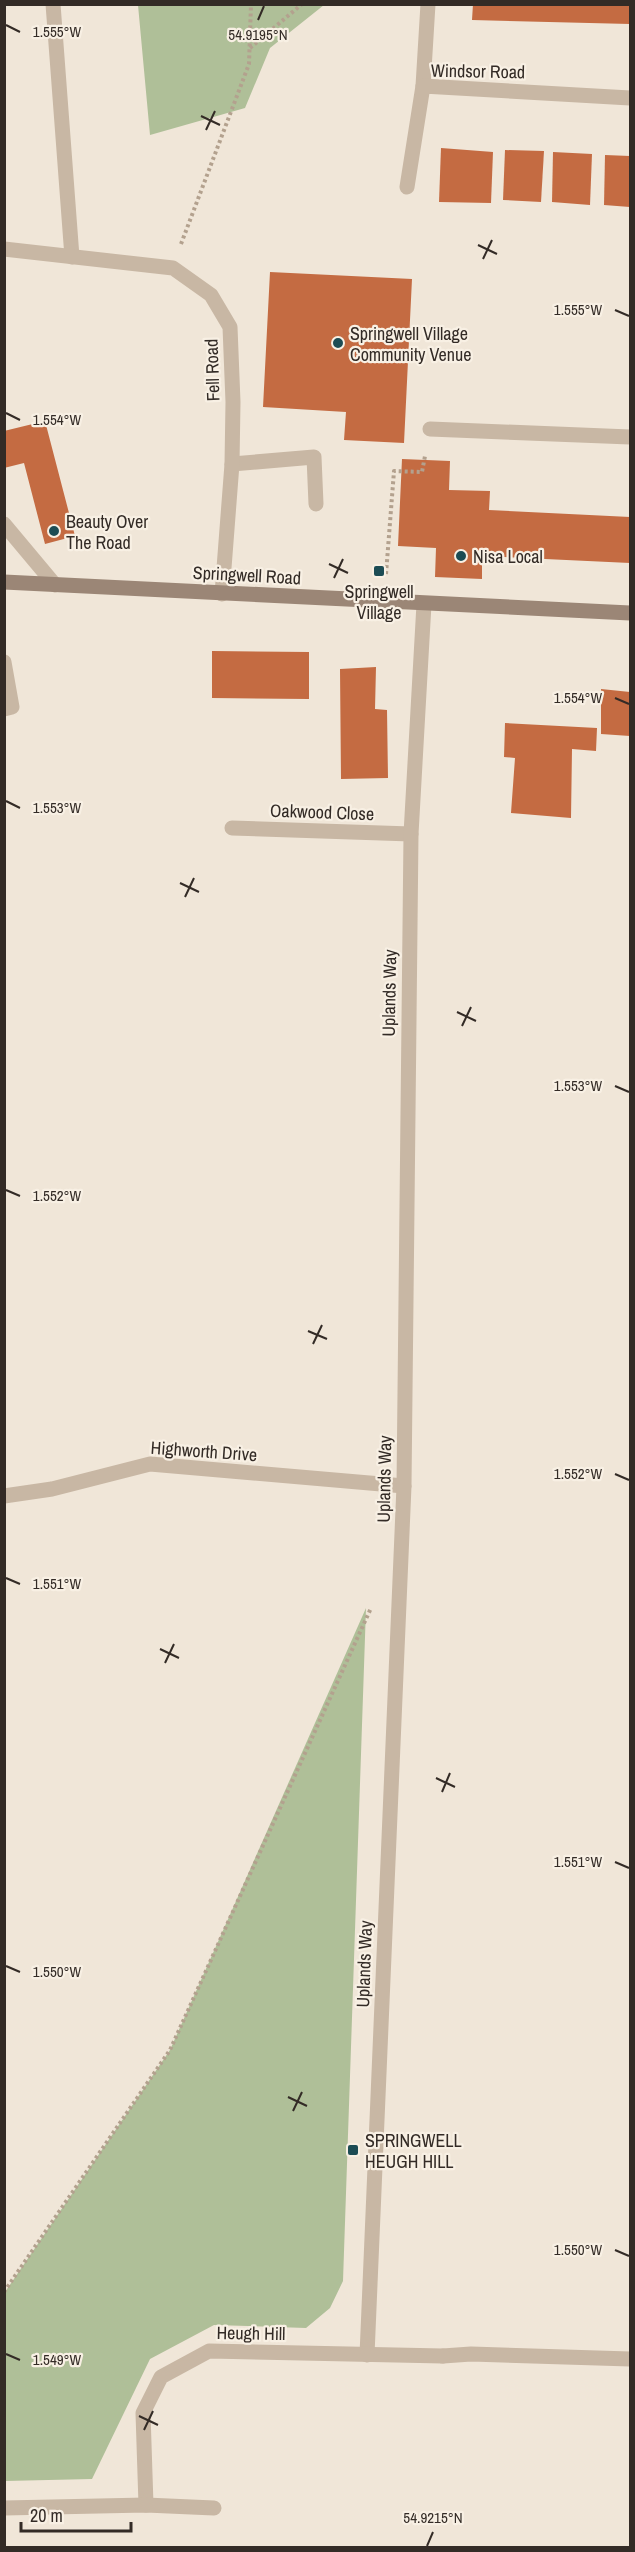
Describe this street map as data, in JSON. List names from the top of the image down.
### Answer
{
  "streets": {
    "main road": ["Springwell Road"],
    "street": [
      "Windsor Road",
      "Fell Road",
      "Oakwood Close",
      "Uplands Way",
      "Highworth Drive",
      "Heugh Hill"
    ]
  },
  "crossings": [
    ["Fell Road", "Springwell Road"],
    ["Springwell Road", "Uplands Way"],
    ["Oakwood Close", "Uplands Way"],
    ["Uplands Way", "Highworth Drive"],
    ["Uplands Way", "Heugh Hill"]
  ],
  "places": {
    "other": ["Springwell Village Community Venue", "Beauty Over The Road", "Nisa Local"],
    "transit": ["Springwell Village", "SPRINGWELL HEUGH HILL"]
  },
  "scale_bar": "20 m",
  "coordinates": [
    "1.555°W",
    "54.9195°N",
    "1.554°W",
    "1.553°W",
    "1.552°W",
    "1.551°W",
    "1.550°W",
    "1.549°W",
    "54.9215°N"
  ]
}
